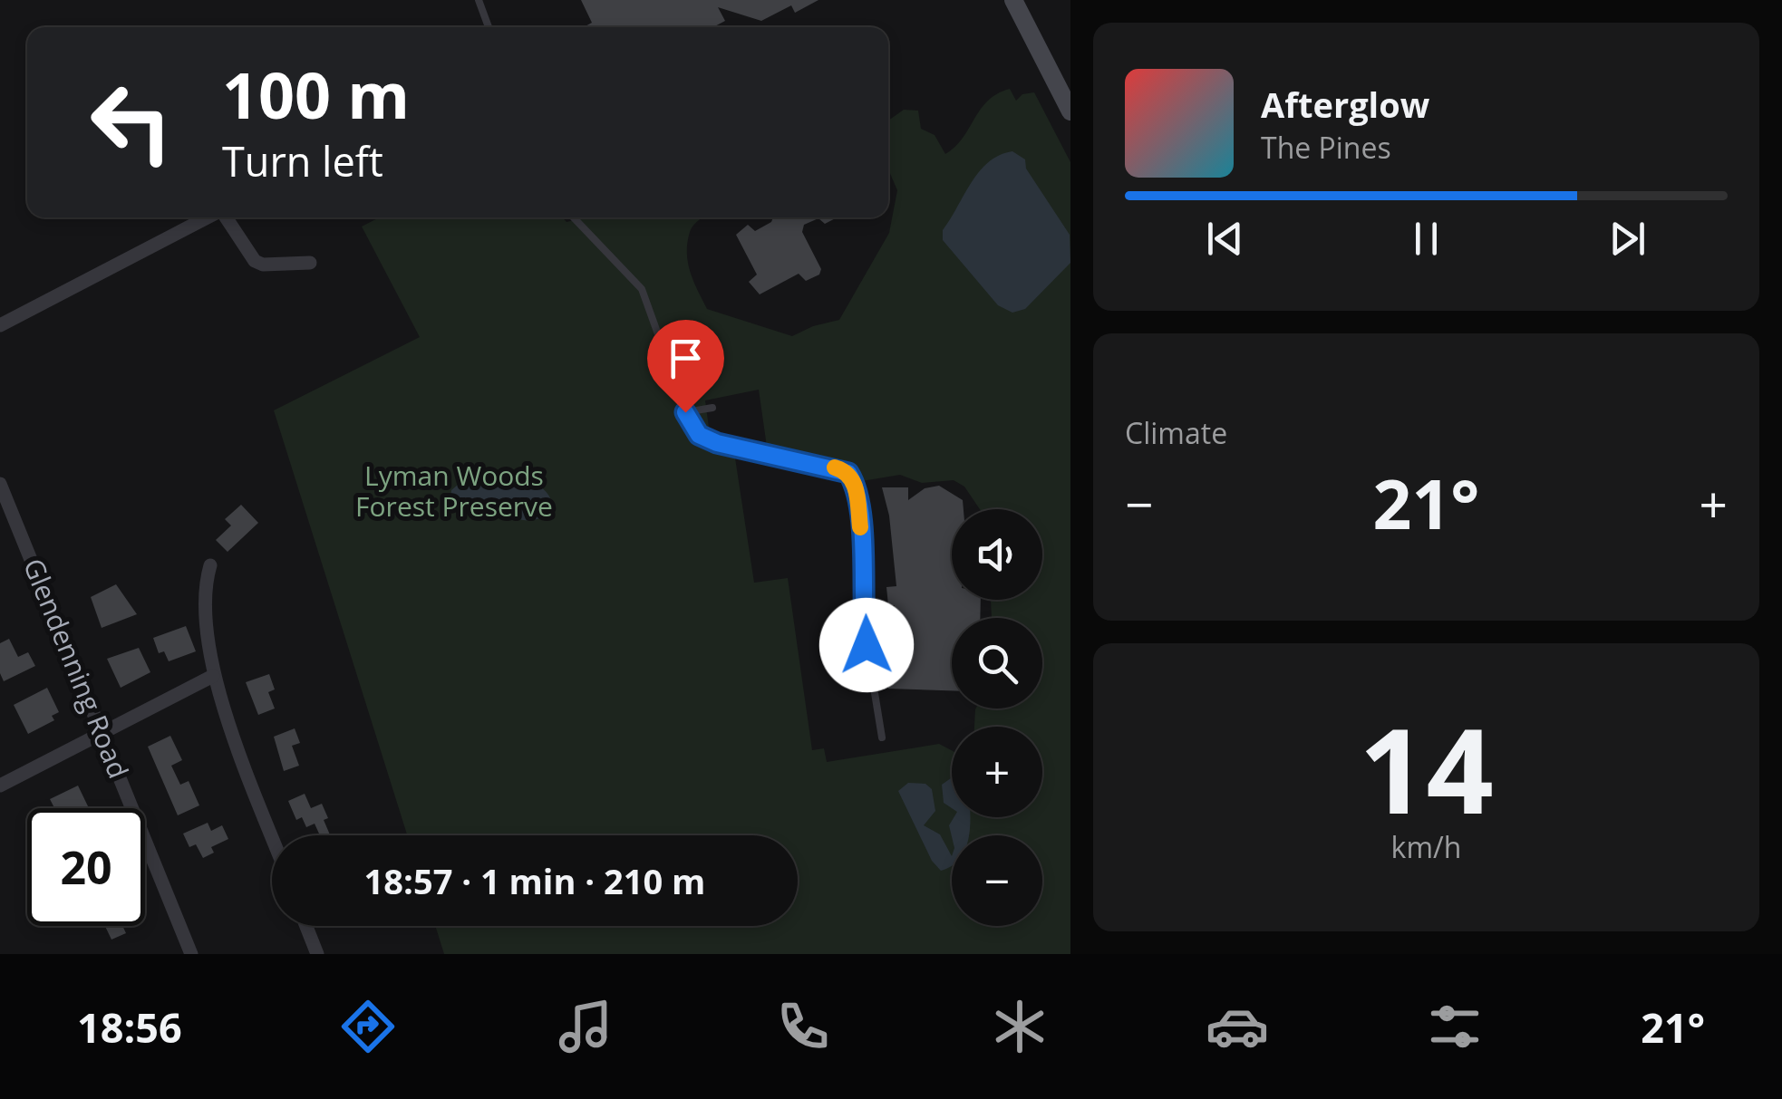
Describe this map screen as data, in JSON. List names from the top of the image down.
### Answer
{
  "streets": {
    "street": ["Glendenning Road"]
  },
  "parks": ["Lyman Woods Forest Preserve"],
  "page": {
    "turn": ["100 m", "Turn left"],
    "song": ["Afterglow", "The Pines"],
    "tile": [
      "Climate",
      ["14", "km/h"]
    ],
    "heat": ["−", "21°", "+"],
    "map_buttons": ["+", "−"],
    "limit": "20",
    "trip": "18:57 · 1 min · 210 m",
    "tabs": ["18:56", "21°"]
  }
}
